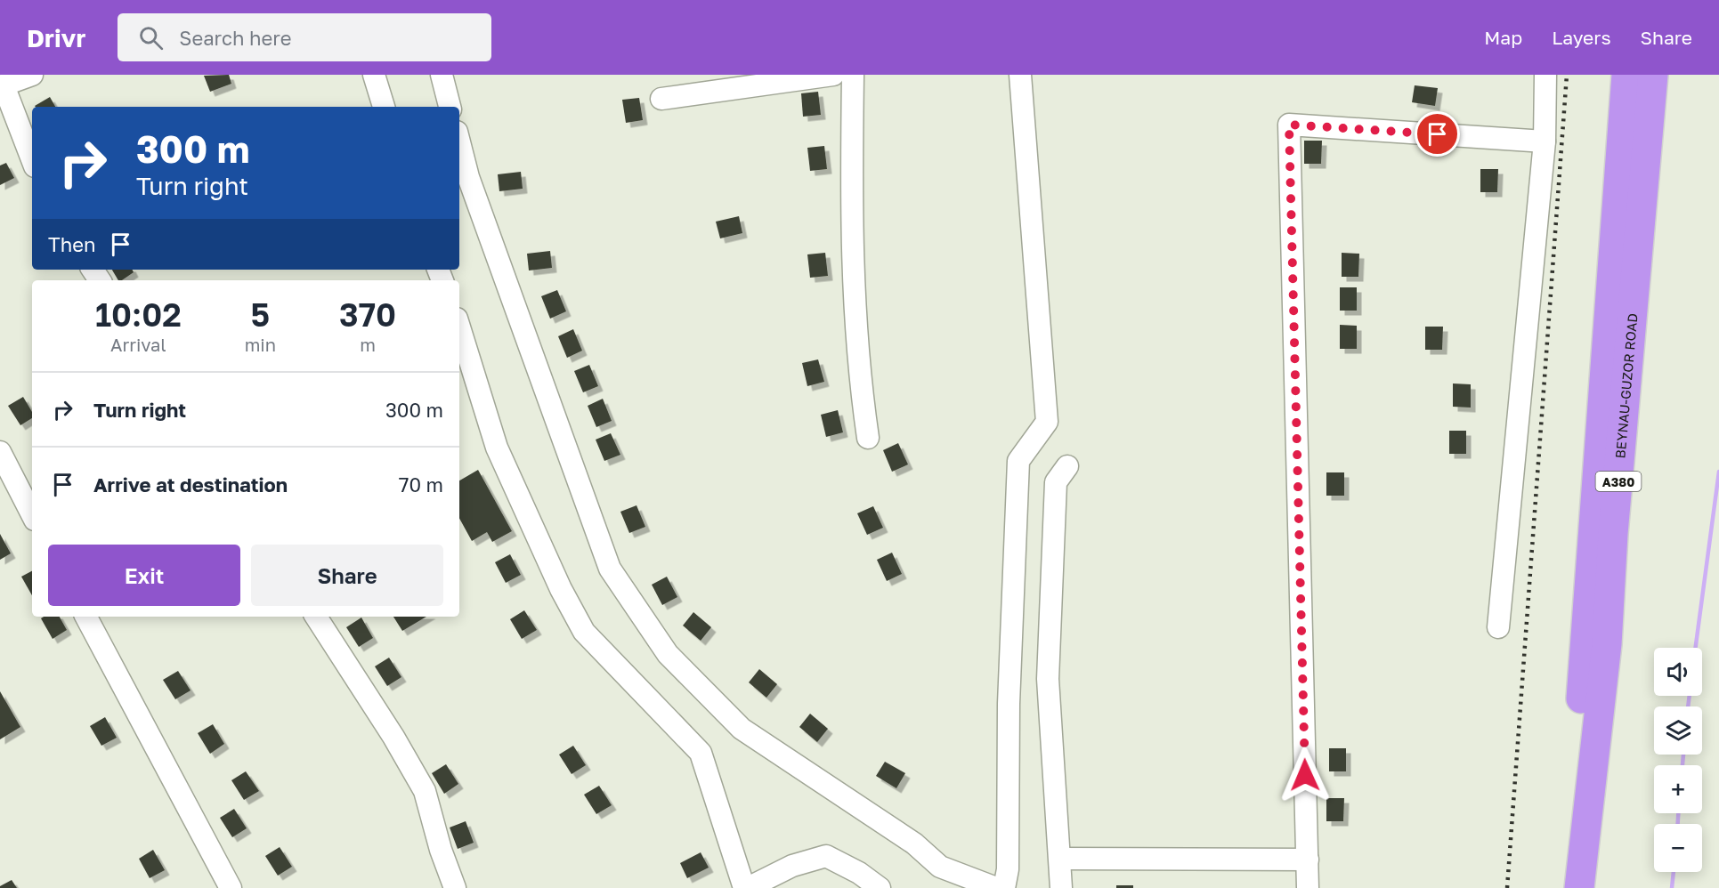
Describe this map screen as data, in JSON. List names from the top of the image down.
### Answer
{
  "streets": {
    "highway": ["BEYNAU-GUZOR ROAD", "A380"]
  },
  "page": {
    "header": "Drivr",
    "search": "Search here",
    "nav": ["Map", "Layers", "Share"],
    "turn": ["300 m", "Turn right"],
    "then": "Then",
    "eta": [
      "10:02",
      "Arrival",
      "5",
      "min",
      "370",
      "m"
    ],
    "list": [
      {
        "name": "Turn right",
        "value": "300 m"
      },
      {
        "name": "Arrive at destination",
        "value": "70 m"
      }
    ],
    "buttons": ["Exit", "Share"],
    "map_buttons": ["+", "−"]
  }
}
